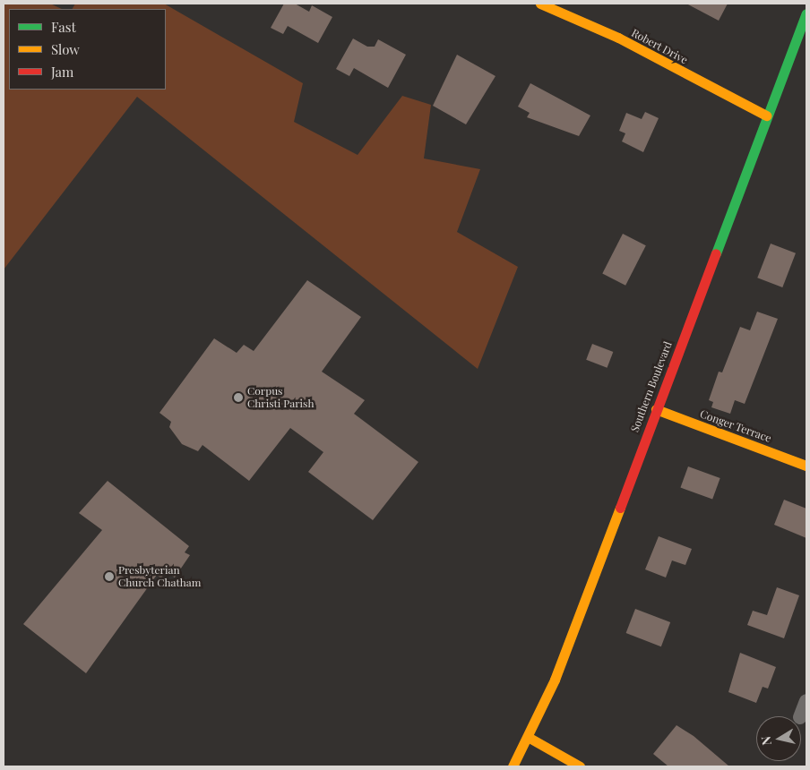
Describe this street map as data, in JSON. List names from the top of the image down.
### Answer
{
  "streets": {
    "main road": ["Robert Drive", "Southern Boulevard", "Conger Terrace"]
  },
  "crossings": [
    ["Robert Drive", "Southern Boulevard"],
    ["Southern Boulevard", "Conger Terrace"]
  ],
  "places": ["Corpus Christi Parish", "Presbyterian Church Chatham"],
  "legend": ["Fast", "Slow", "Jam"],
  "north": "left"
}
